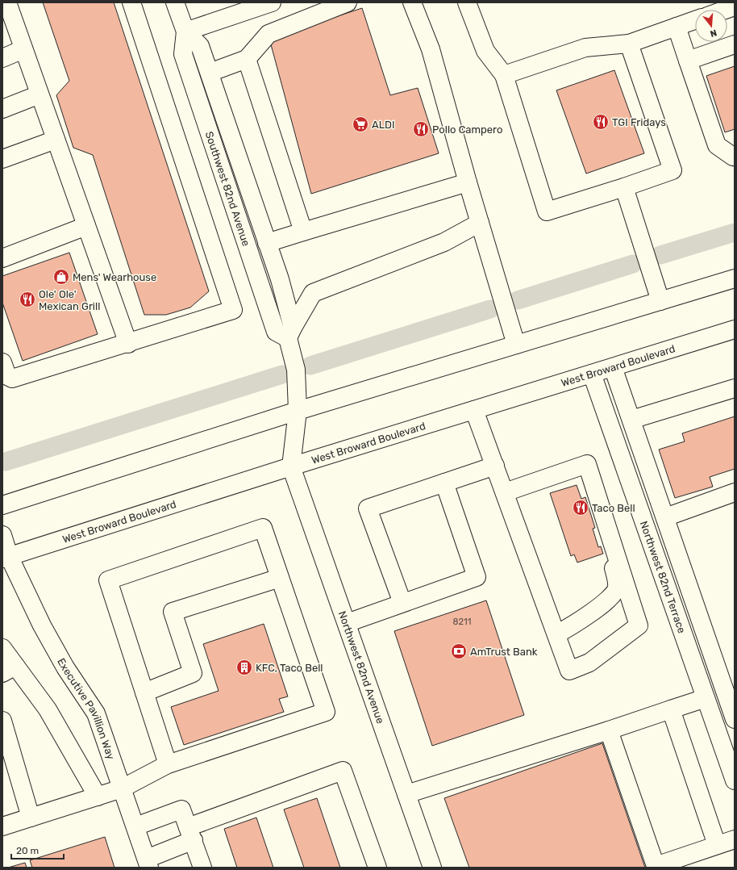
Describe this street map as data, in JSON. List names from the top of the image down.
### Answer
{
  "streets": {
    "main road": [
      "Southwest 82nd Avenue",
      "West Broward Boulevard",
      "Northwest 82nd Terrace",
      "Northwest 82nd Avenue",
      "Executive Pavillion Way"
    ]
  },
  "crossings": [
    ["Southwest 82nd Avenue", "West Broward Boulevard"],
    ["Southwest 82nd Avenue", "Northwest 82nd Avenue"],
    ["West Broward Boulevard", "Northwest 82nd Terrace"],
    ["West Broward Boulevard", "Northwest 82nd Avenue"],
    ["West Broward Boulevard", "Executive Pavillion Way"]
  ],
  "places": {
    "restaurant": [
      "TGI Fridays",
      "Pollo Campero",
      "Ole' Ole' Mexican Grill",
      "Taco Bell"
    ],
    "supermarket": ["ALDI"],
    "shop": ["Mens' Wearhouse"],
    "bank": ["AmTrust Bank"],
    "building": ["KFC, Taco Bell"]
  },
  "house_numbers": ["8211"],
  "scale_bar": "20 m",
  "north": "bottom"
}
